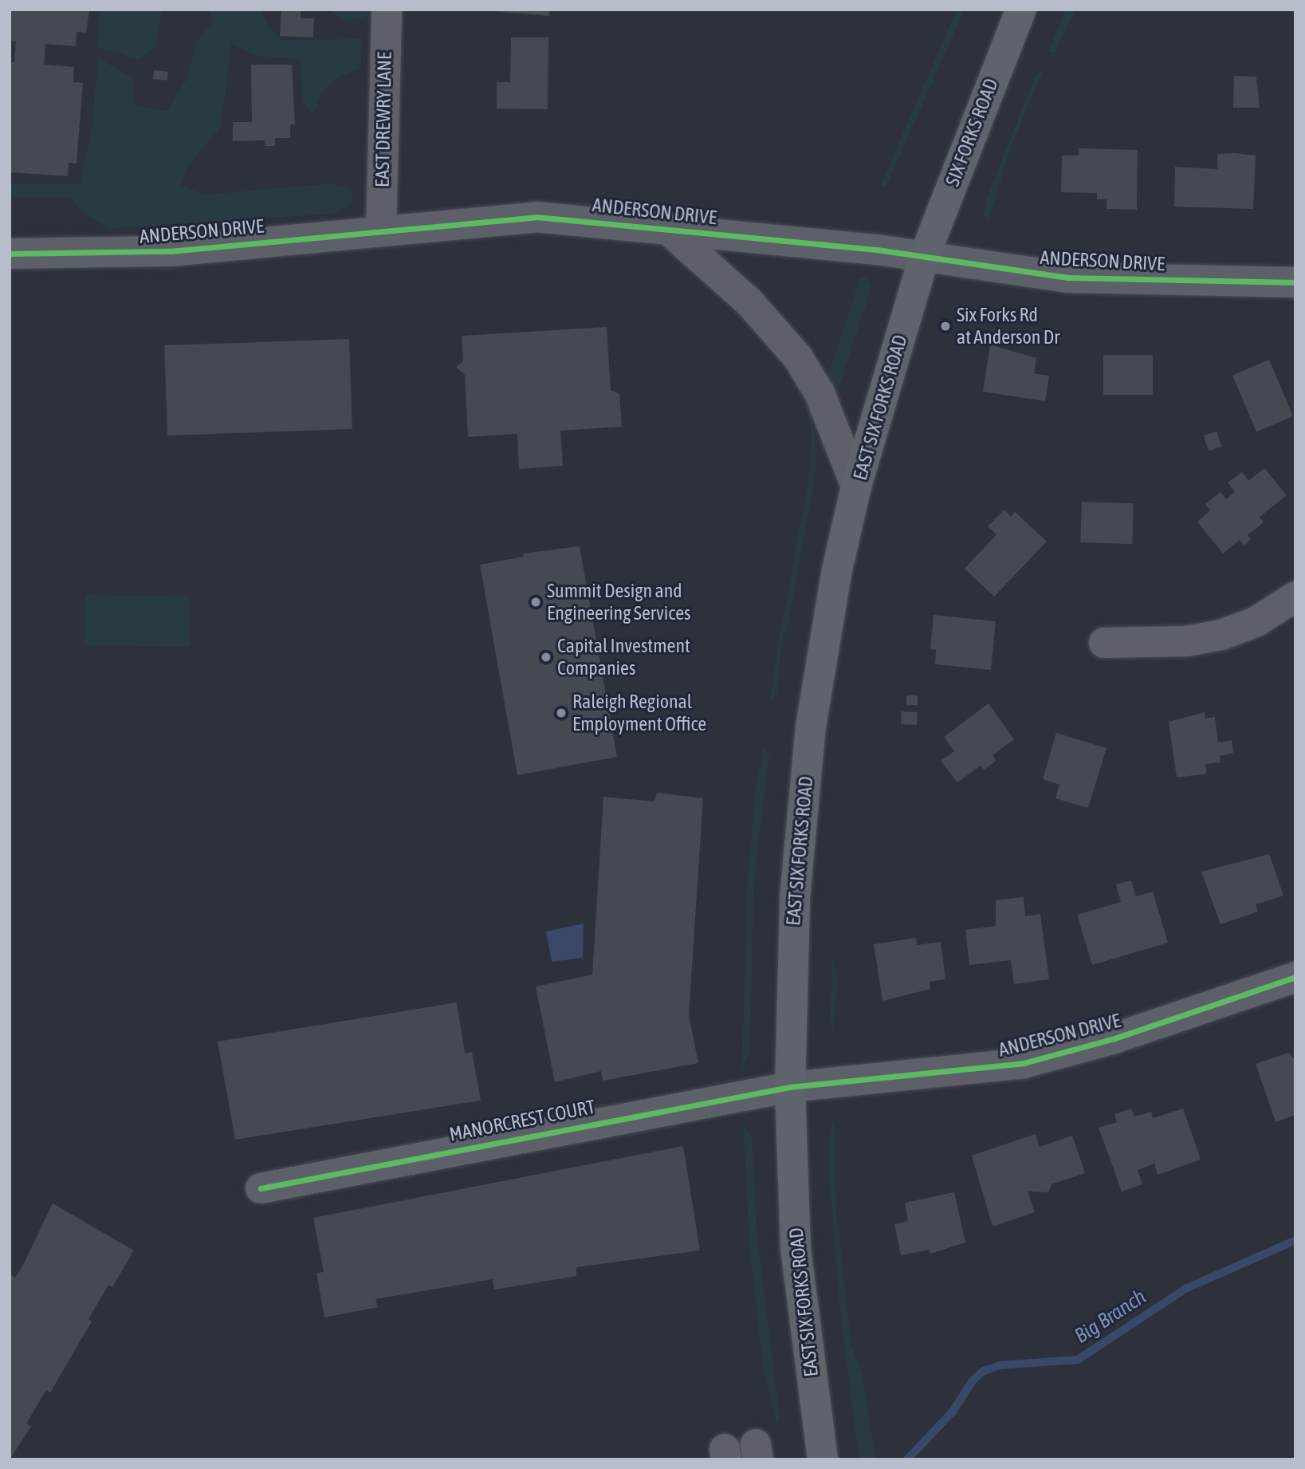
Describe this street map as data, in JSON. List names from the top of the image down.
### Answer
{
  "streets": {
    "main road": ["SIX FORKS ROAD", "EAST SIX FORKS ROAD"],
    "street": ["EAST DREWRY LANE", "ANDERSON DRIVE", "MANORCREST COURT"]
  },
  "crossings": [
    ["EAST DREWRY LANE", "ANDERSON DRIVE"],
    ["SIX FORKS ROAD", "ANDERSON DRIVE"],
    ["SIX FORKS ROAD", "EAST SIX FORKS ROAD"],
    ["ANDERSON DRIVE", "EAST SIX FORKS ROAD"],
    ["ANDERSON DRIVE", "MANORCREST COURT"],
    ["EAST SIX FORKS ROAD", "MANORCREST COURT"]
  ],
  "water": ["Big Branch"],
  "places": [
    "Six Forks Rd at Anderson Dr",
    "Summit Design and Engineering Services",
    "Capital Investment Companies",
    "Raleigh Regional Employment Office"
  ]
}
